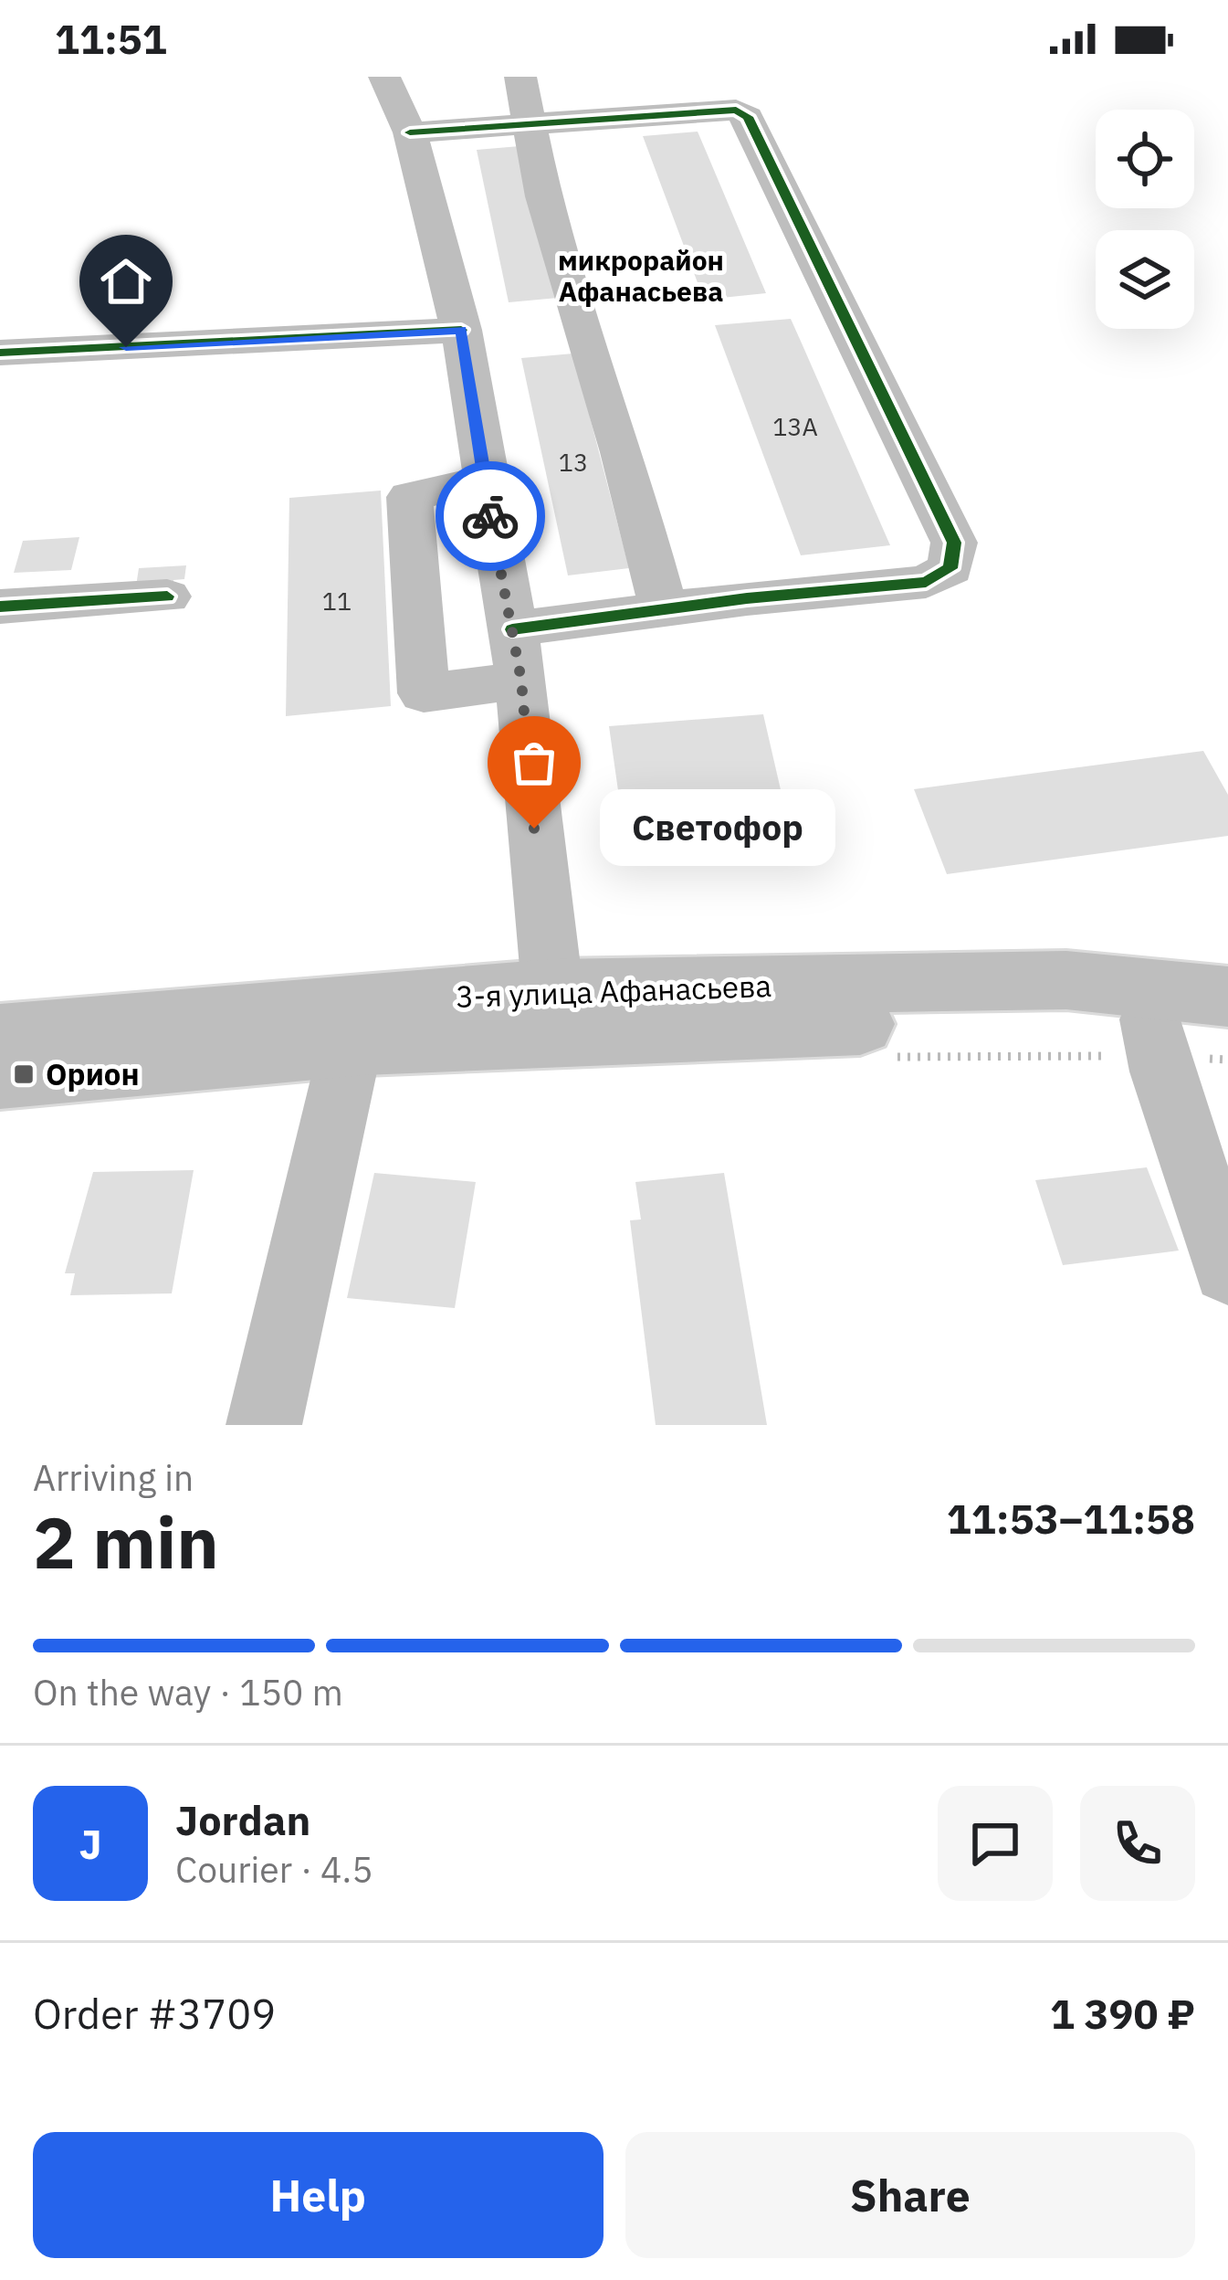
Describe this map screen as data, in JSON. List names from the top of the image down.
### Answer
{
  "streets": {
    "main road": ["3-я улица Афанасьева"]
  },
  "districts": ["микрорайон Афанасьева"],
  "places": {
    "other": ["Светофор"],
    "transit": ["Орион"]
  },
  "house_numbers": ["13А", "13", "11"],
  "page": {
    "status": "11:51",
    "bubble": "Светофор",
    "heading": ["2 min", "Arriving in", "11:53–11:58"],
    "panel": [
      "Jordan",
      "Courier · 4.5",
      "Order #3709",
      "1 390 ₽"
    ],
    "bar": "On the way · 150 m",
    "round": "J",
    "buttons": ["Help", "Share"]
  }
}
